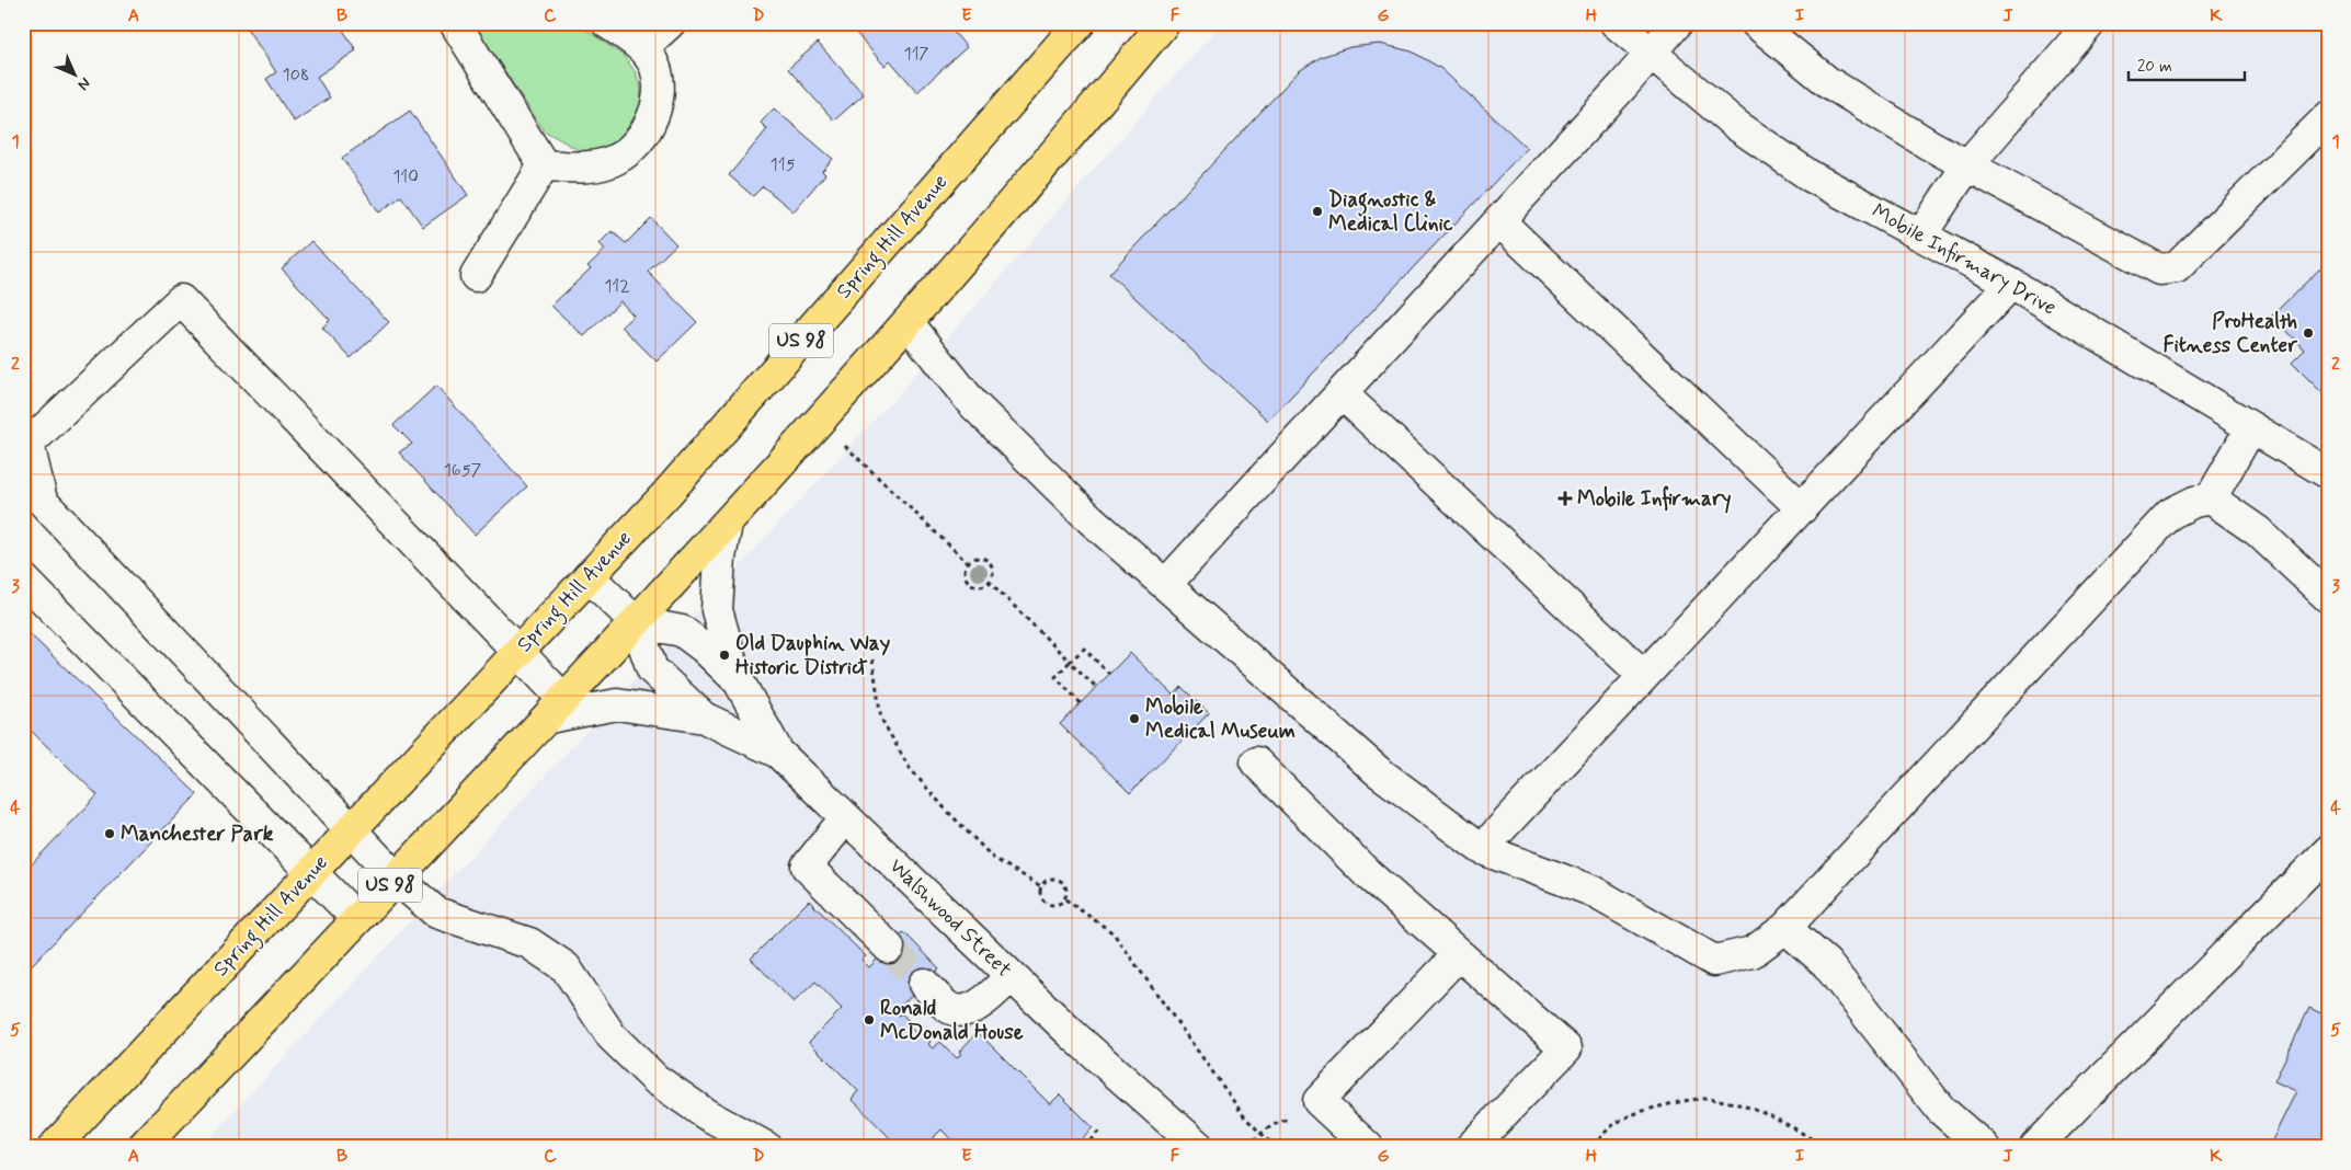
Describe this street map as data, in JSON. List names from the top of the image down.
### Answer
{
  "streets": {
    "main road": ["Spring Hill Avenue", "US 98"],
    "street": ["Mobile Infirmary Drive", "Walshwood Street"]
  },
  "crossings": [
    ["Spring Hill Avenue", "Walshwood Street"],
    ["US 98", "Walshwood Street"]
  ],
  "places": {
    "other": [
      "Diagnostic & Medical Clinic",
      "ProHealth Fitness Center",
      "Old Dauphin Way Historic District",
      "Mobile Medical Museum",
      "Manchester Park",
      "Ronald McDonald House"
    ],
    "health": ["Mobile Infirmary"]
  },
  "house_numbers": [
    "117",
    "108",
    "115",
    "110",
    "112",
    "1657"
  ],
  "scale_bar": "20 m",
  "north": "bottom right",
  "grid": {
    "columns": [
      "A",
      "B",
      "C",
      "D",
      "E",
      "F",
      "G",
      "H",
      "I",
      "J",
      "K"
    ],
    "rows": [
      "1",
      "2",
      "3",
      "4",
      "5"
    ]
  }
}
